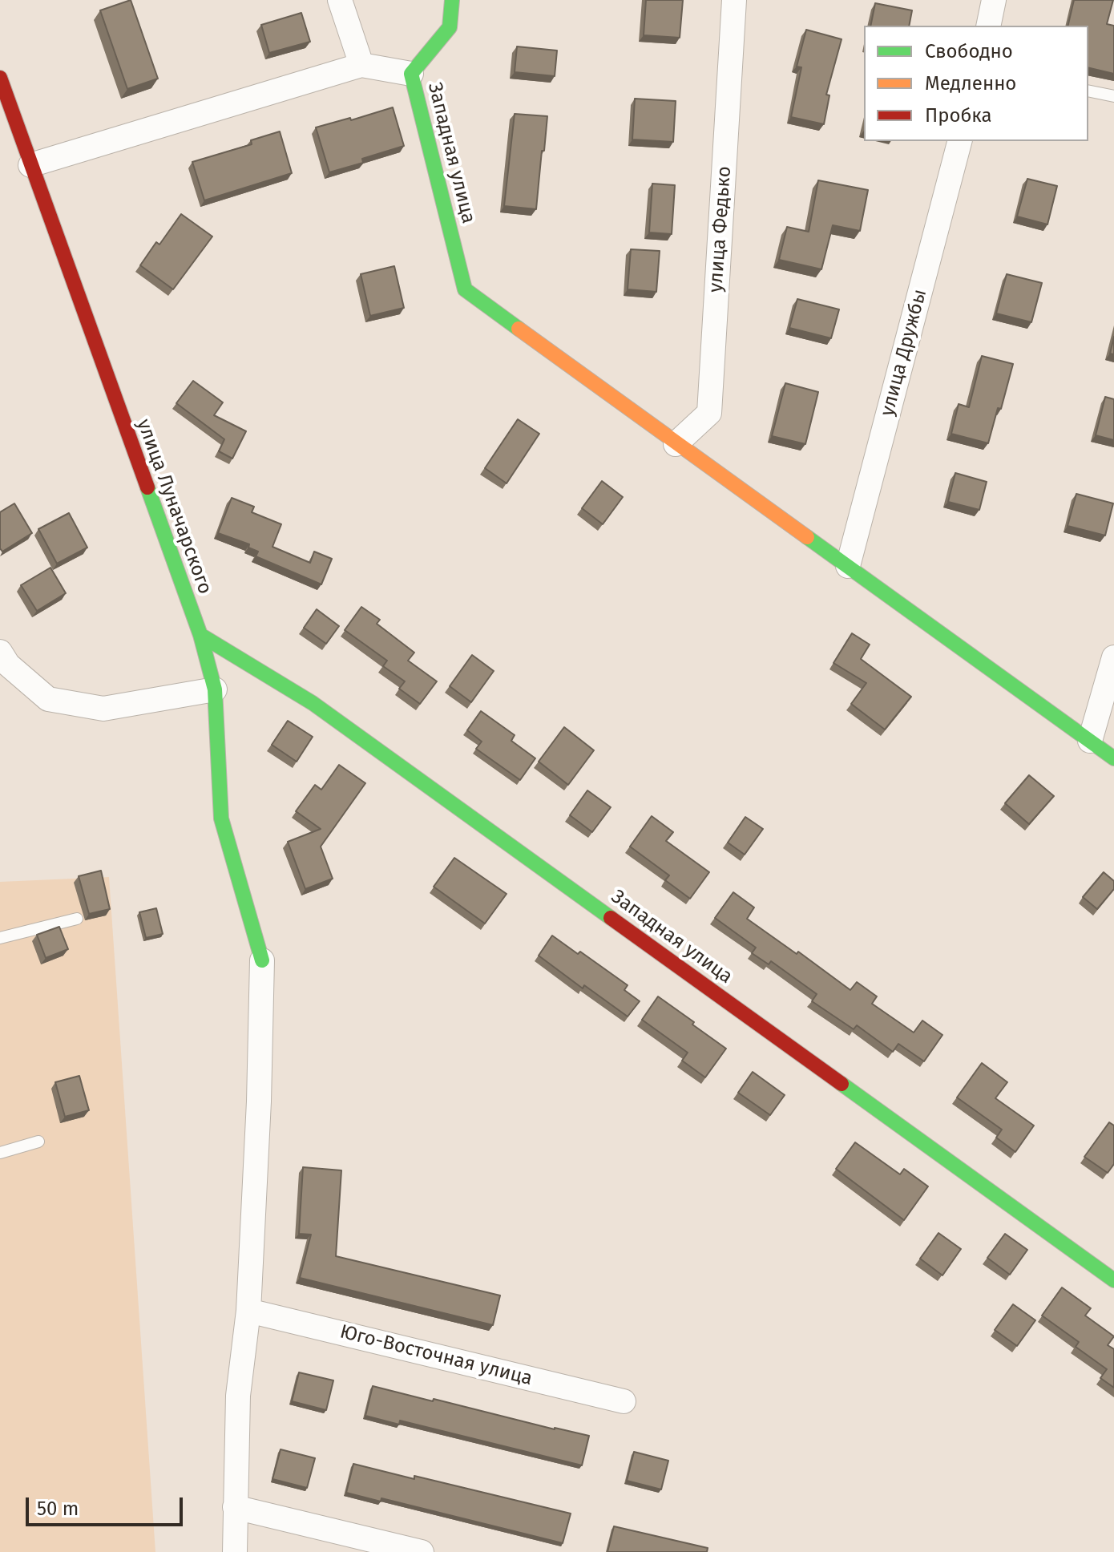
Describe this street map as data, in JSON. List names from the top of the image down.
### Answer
{
  "streets": {
    "street": [
      "Западная улица",
      "улица Федько",
      "улица Дружбы",
      "улица Луначарского",
      "Юго-Восточная улица"
    ]
  },
  "crossings": [
    ["Западная улица", "улица Федько"],
    ["Западная улица", "улица Луначарского"]
  ],
  "legend": ["Свободно", "Медленно", "Пробка"],
  "scale_bar": "50 m"
}
